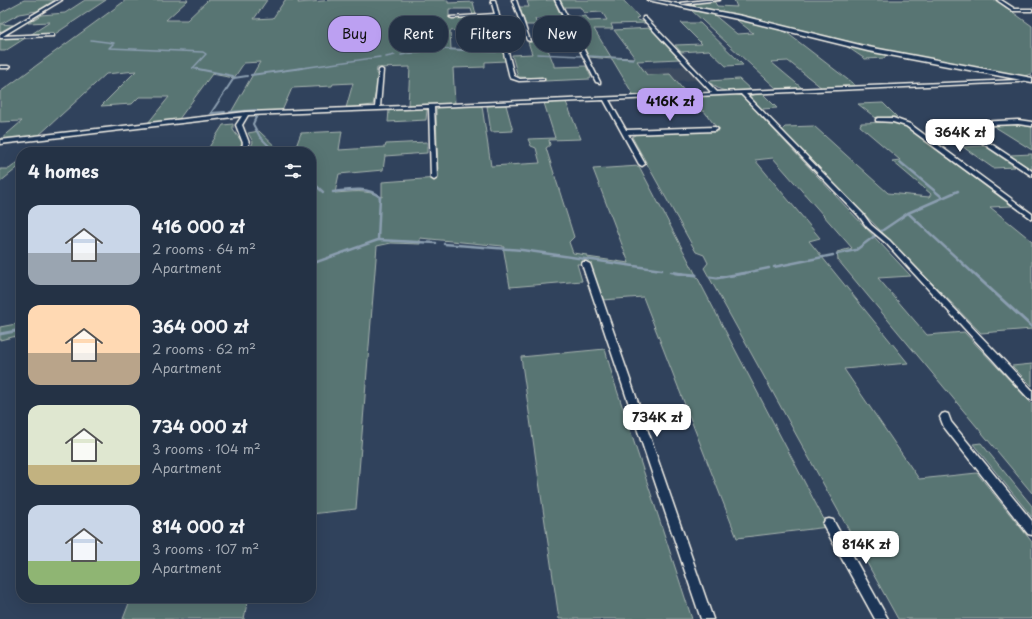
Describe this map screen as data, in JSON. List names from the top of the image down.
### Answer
{
  "page": {
    "chip": [
      "Buy",
      "Rent",
      "Filters",
      "New"
    ],
    "price": [
      "416K zł",
      "364K zł",
      "734K zł",
      "814K zł"
    ],
    "heading": "4 homes",
    "list": [
      {
        "name": "416 000 zł",
        "note": "2 rooms · 64 m² · Apartment"
      },
      {
        "name": "364 000 zł",
        "note": "2 rooms · 62 m² · Apartment"
      },
      {
        "name": "734 000 zł",
        "note": "3 rooms · 104 m² · Apartment"
      },
      {
        "name": "814 000 zł",
        "note": "3 rooms · 107 m² · Apartment"
      }
    ]
  }
}
